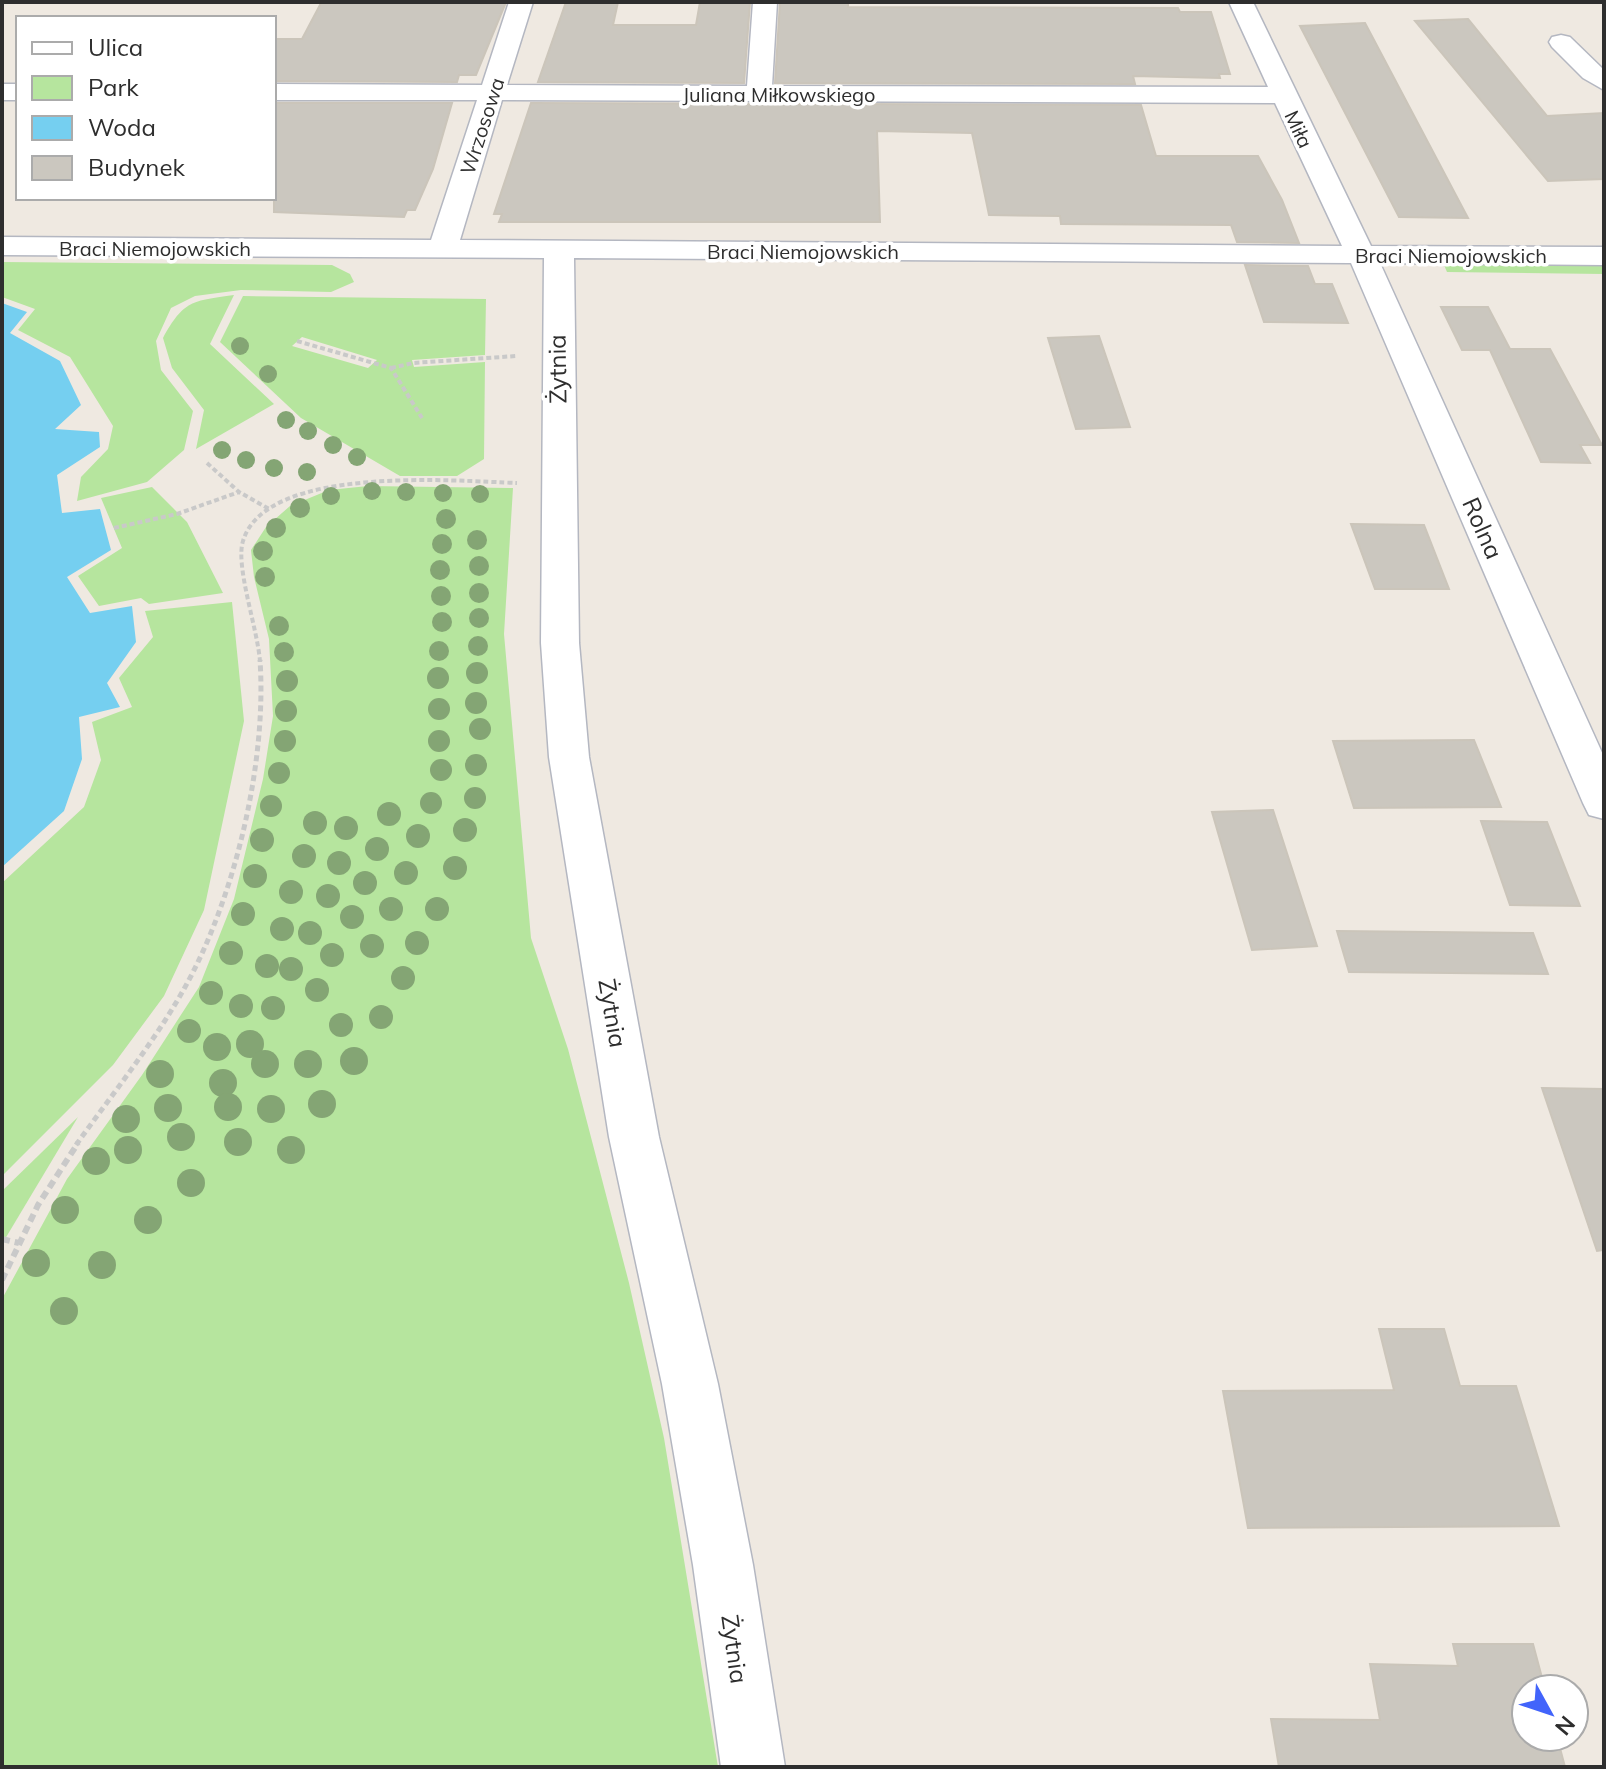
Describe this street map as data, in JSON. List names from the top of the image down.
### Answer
{
  "streets": {
    "street": [
      "Juliana Miłkowskiego",
      "Wrzosowa",
      "Miła",
      "Braci Niemojowskich",
      "Żytnia",
      "Rolna"
    ]
  },
  "crossings": [
    ["Juliana Miłkowskiego", "Wrzosowa"],
    ["Juliana Miłkowskiego", "Miła"],
    ["Wrzosowa", "Braci Niemojowskich"],
    ["Miła", "Braci Niemojowskich"],
    ["Miła", "Rolna"],
    ["Braci Niemojowskich", "Żytnia"],
    ["Braci Niemojowskich", "Rolna"]
  ],
  "legend": [
    "Ulica",
    "Park",
    "Woda",
    "Budynek"
  ],
  "north": "bottom right"
}
